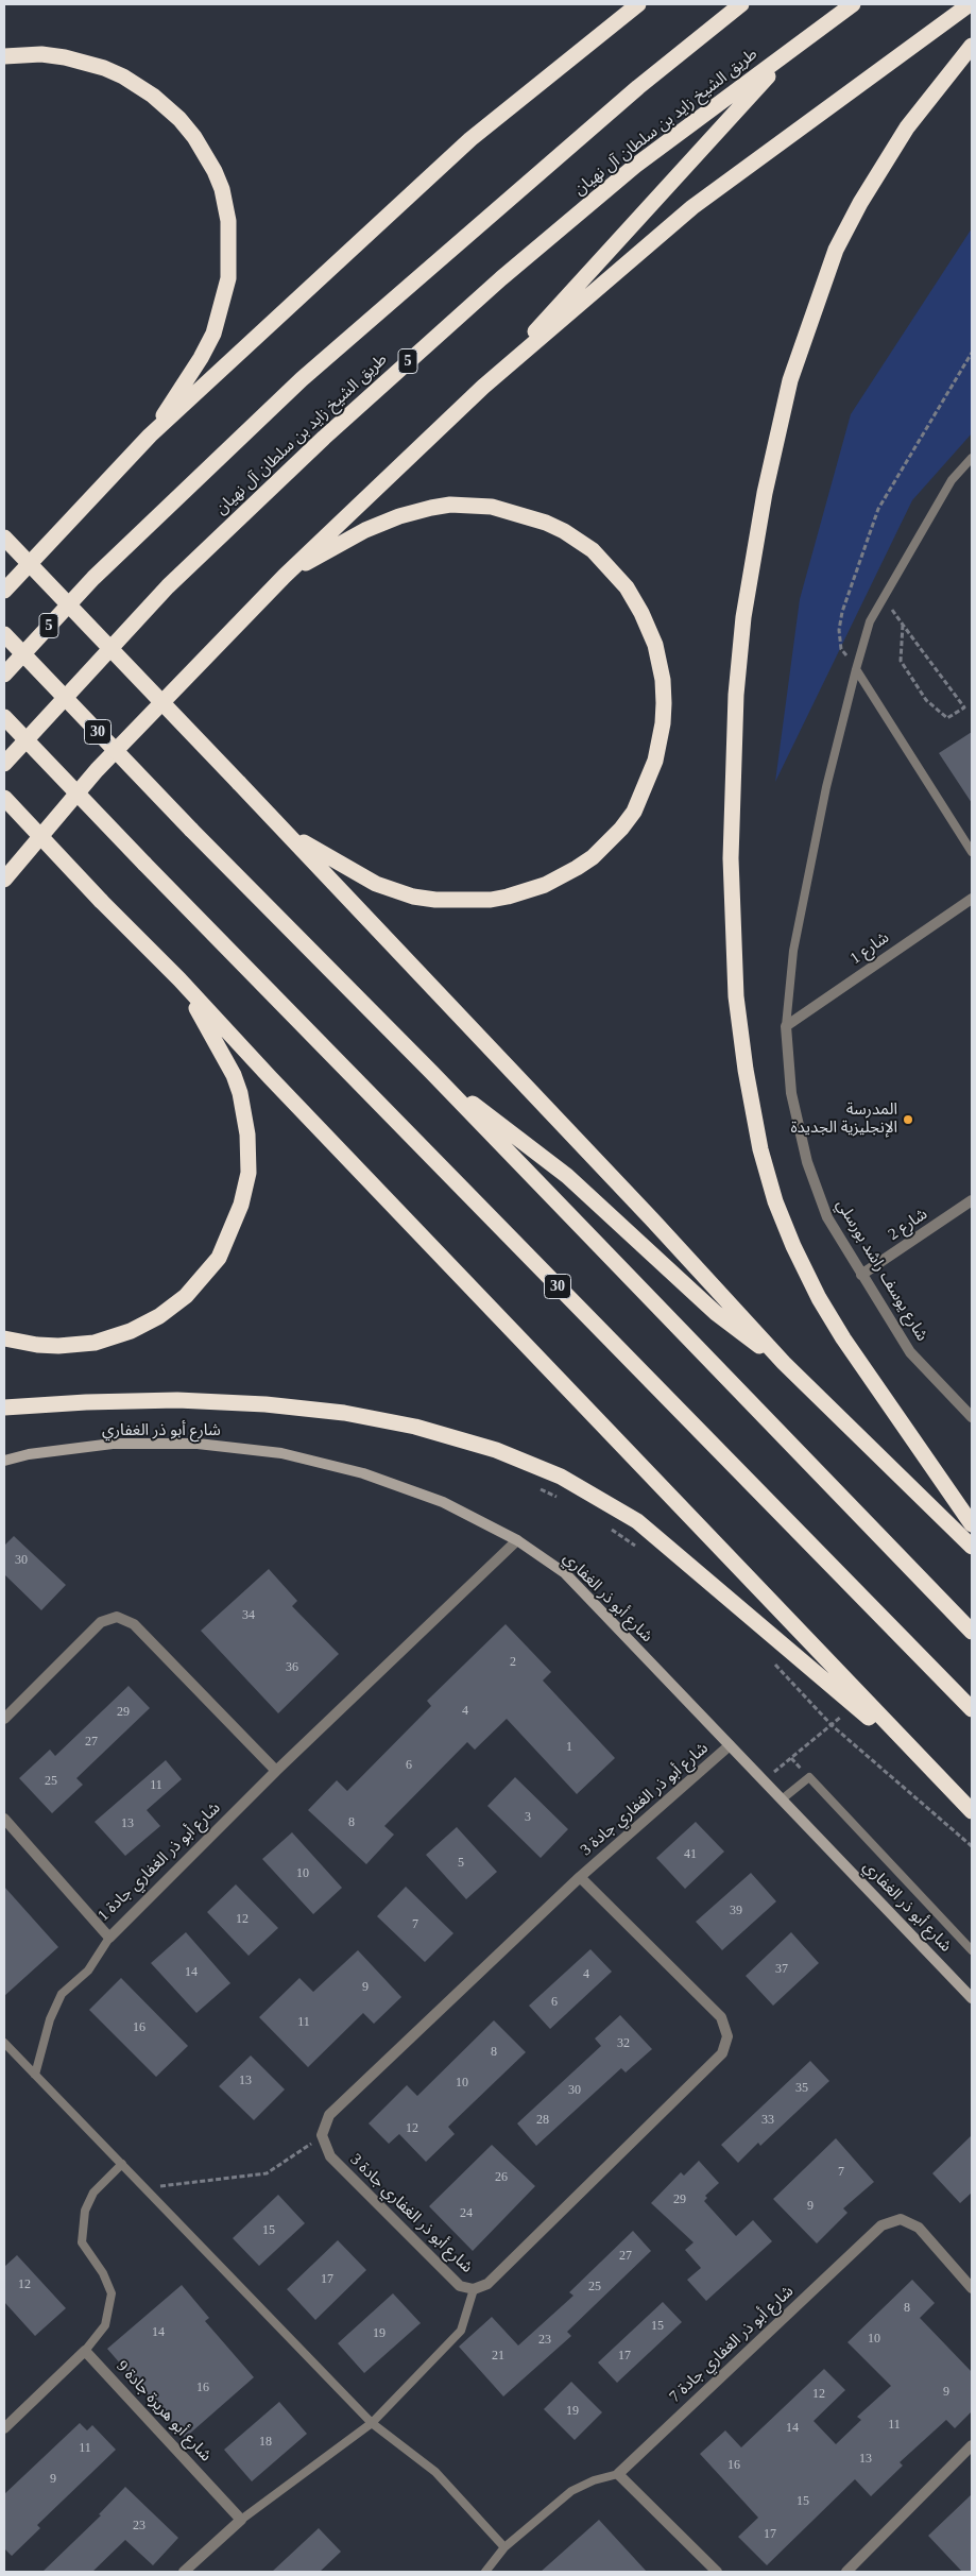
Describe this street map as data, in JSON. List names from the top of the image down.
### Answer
{
  "streets": {
    "highway": ["طريق الشيخ زايد بن سلطان آل نهيان", "5", "30"],
    "street": [
      "شارع 1",
      "شارع 2",
      "شارع يوسف راشد بورسلي",
      "شارع أبو ذر الغفاري",
      "شارع أبو ذر الغفاري جادة 3",
      "شارع أبو ذر الغفاري جادة 1",
      "شارع أبو ذر الغفاري جادة 7",
      "شارع أبو هريرة جادة 9"
    ]
  },
  "crossings": [
    ["شارع 1", "شارع يوسف راشد بورسلي"],
    ["شارع 2", "شارع يوسف راشد بورسلي"],
    ["شارع أبو ذر الغفاري", "شارع أبو ذر الغفاري جادة 3"],
    ["شارع أبو ذر الغفاري", "شارع أبو ذر الغفاري جادة 1"]
  ],
  "places": ["المدرسة الإنجليزية الجديدة"],
  "house_numbers": [
    "30",
    "34",
    "2",
    "36",
    "4",
    "29",
    "27",
    "1",
    "6",
    "25",
    "11",
    "3",
    "8",
    "13",
    "41",
    "5",
    "10",
    "39",
    "12",
    "7",
    "37",
    "14",
    "4",
    "9",
    "6",
    "11",
    "16",
    "32",
    "8",
    "13",
    "10",
    "35",
    "30",
    "28",
    "33",
    "12",
    "7",
    "26",
    "29",
    "9",
    "24",
    "15",
    "27",
    "17",
    "12",
    "25",
    "8",
    "15",
    "14",
    "19",
    "10",
    "23",
    "21",
    "17",
    "16",
    "9",
    "12",
    "19",
    "11",
    "14",
    "18",
    "11",
    "13",
    "16",
    "9",
    "15",
    "23",
    "17"
  ]
}
